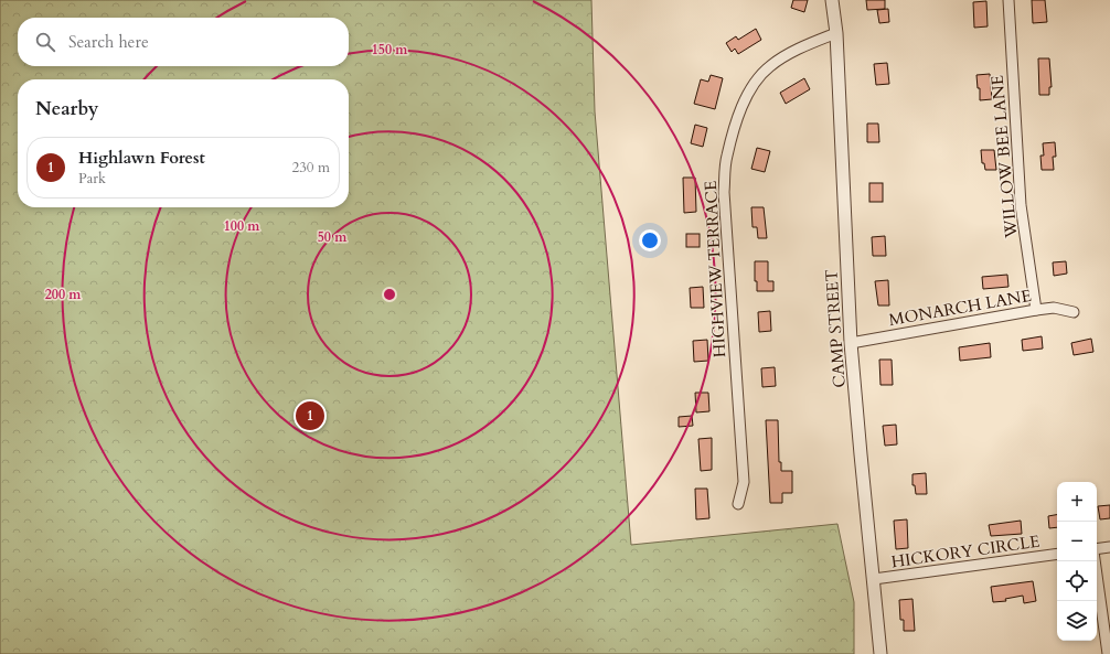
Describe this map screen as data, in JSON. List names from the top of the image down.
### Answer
{
  "streets": {
    "street": [
      "WILLOW BEE LANE",
      "HIGHVIEW TERRACE",
      "MONARCH LANE",
      "CAMP STREET",
      "HICKORY CIRCLE"
    ]
  },
  "crossings": [
    ["WILLOW BEE LANE", "MONARCH LANE"],
    ["HIGHVIEW TERRACE", "CAMP STREET"],
    ["MONARCH LANE", "CAMP STREET"],
    ["CAMP STREET", "HICKORY CIRCLE"]
  ],
  "page": {
    "search": "Search here",
    "heading": "Nearby",
    "list": [
      {
        "mark": "1",
        "name": "Highlawn Forest",
        "note": "Park",
        "value": "230 m"
      }
    ],
    "pins": "1",
    "map_buttons": ["+", "−"]
  },
  "rings": [
    "150 m",
    "100 m",
    "50 m",
    "200 m"
  ]
}
